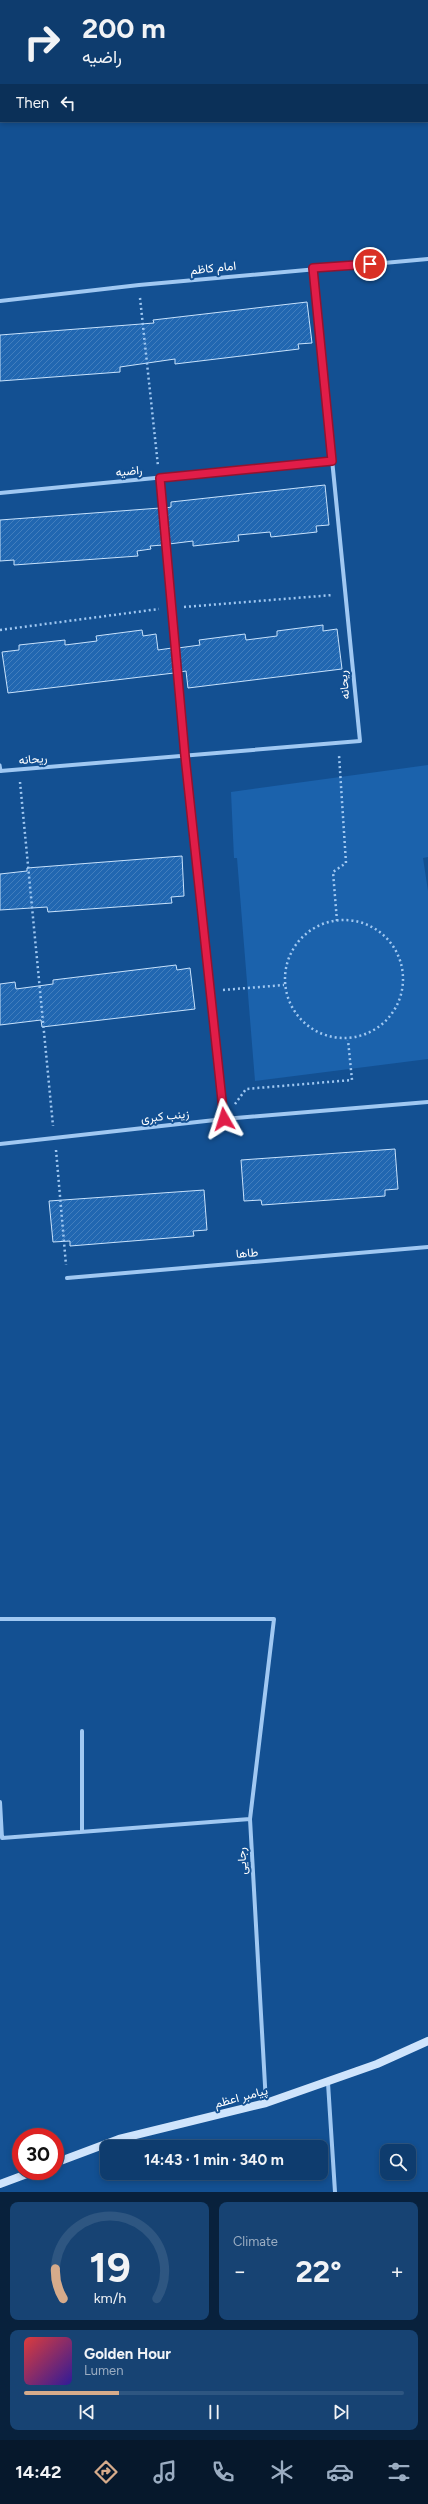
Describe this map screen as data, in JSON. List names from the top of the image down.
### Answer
{
  "streets": {
    "main road": ["پیامبر اعظم"],
    "street": [
      "امام کاظم",
      "راضیه",
      "ریحانه",
      "زینب کبری",
      "طاها",
      "رجایی"
    ]
  },
  "crossings": [
    ["امام کاظم", "ریحانه"],
    ["راضیه", "ریحانه"],
    ["رجایی", "پیامبر اعظم"]
  ],
  "page": {
    "turn": ["200 m", "راضیه"],
    "then": "Then",
    "limit": "30",
    "trip": "14:43 · 1 min · 340 m",
    "tile": "Climate",
    "heat": ["−", "22°", "+"],
    "song": ["Golden Hour", "Lumen"],
    "tabs": "14:42",
    "gauge": ["19", "km/h"]
  }
}
